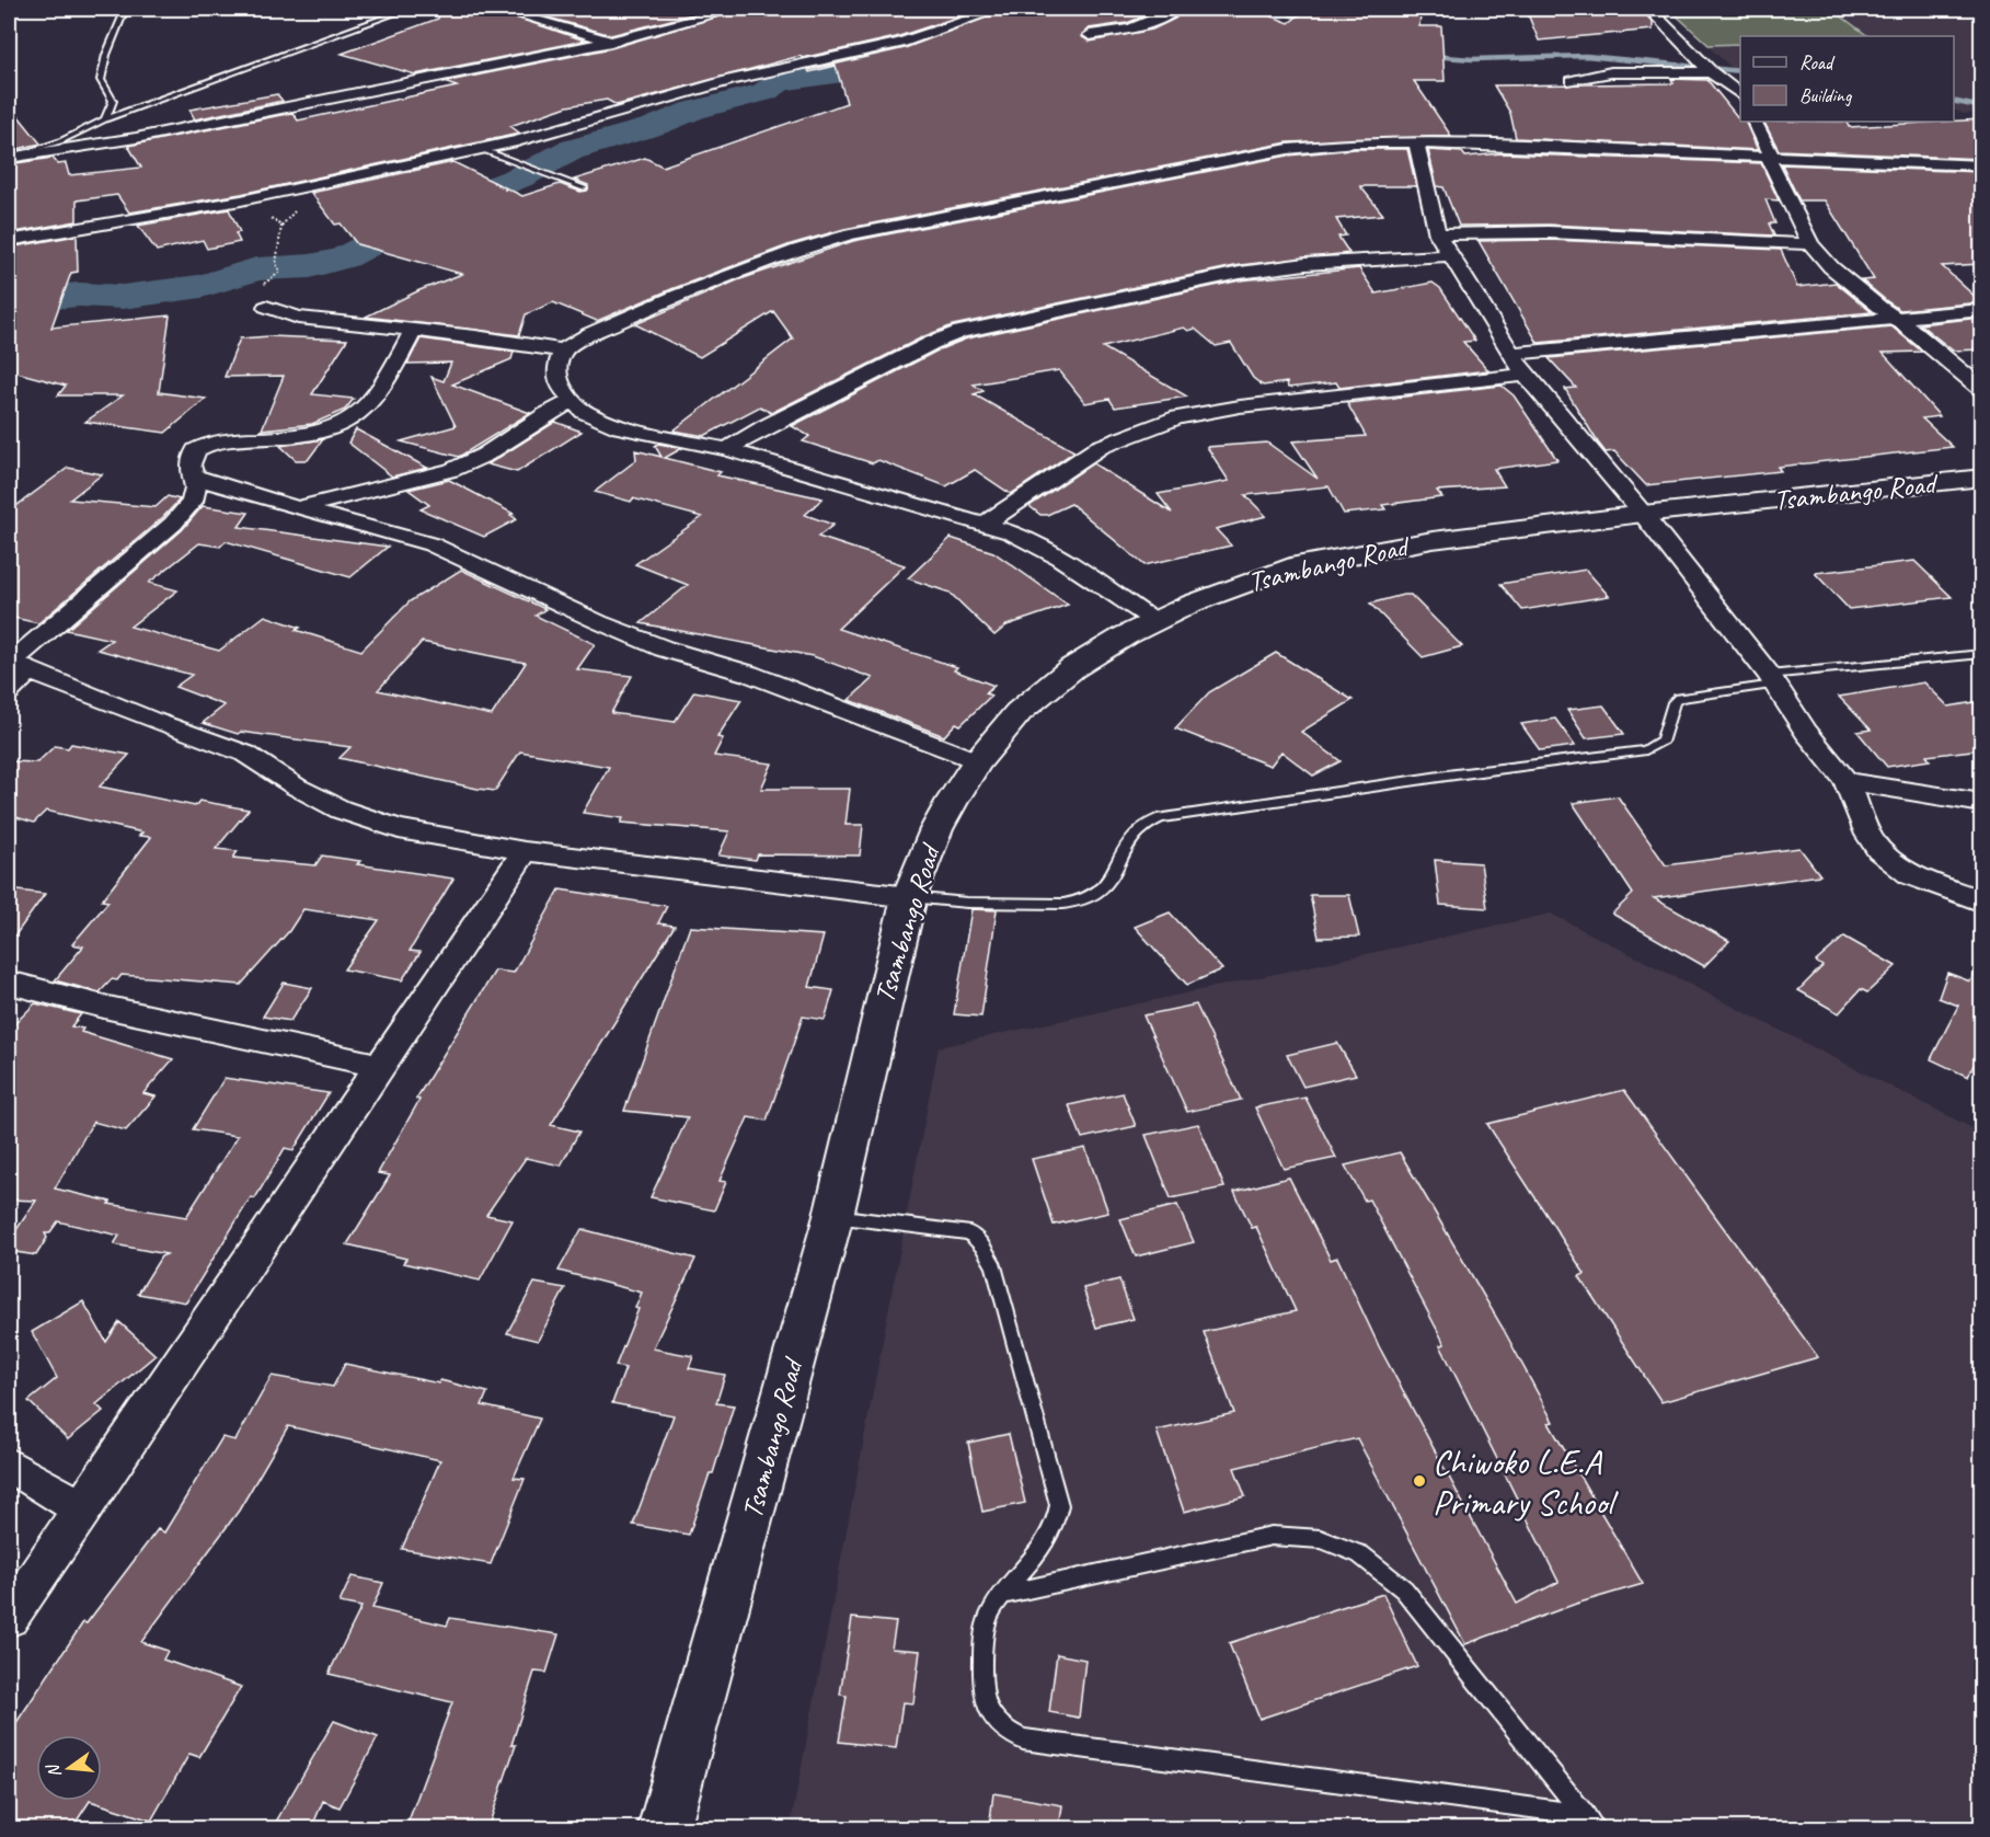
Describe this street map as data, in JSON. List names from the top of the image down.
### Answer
{
  "streets": {
    "street": ["Tsambango Road"]
  },
  "places": ["Chiwoko L.E.A Primary School"],
  "legend": ["Road", "Building"],
  "north": "left"
}
